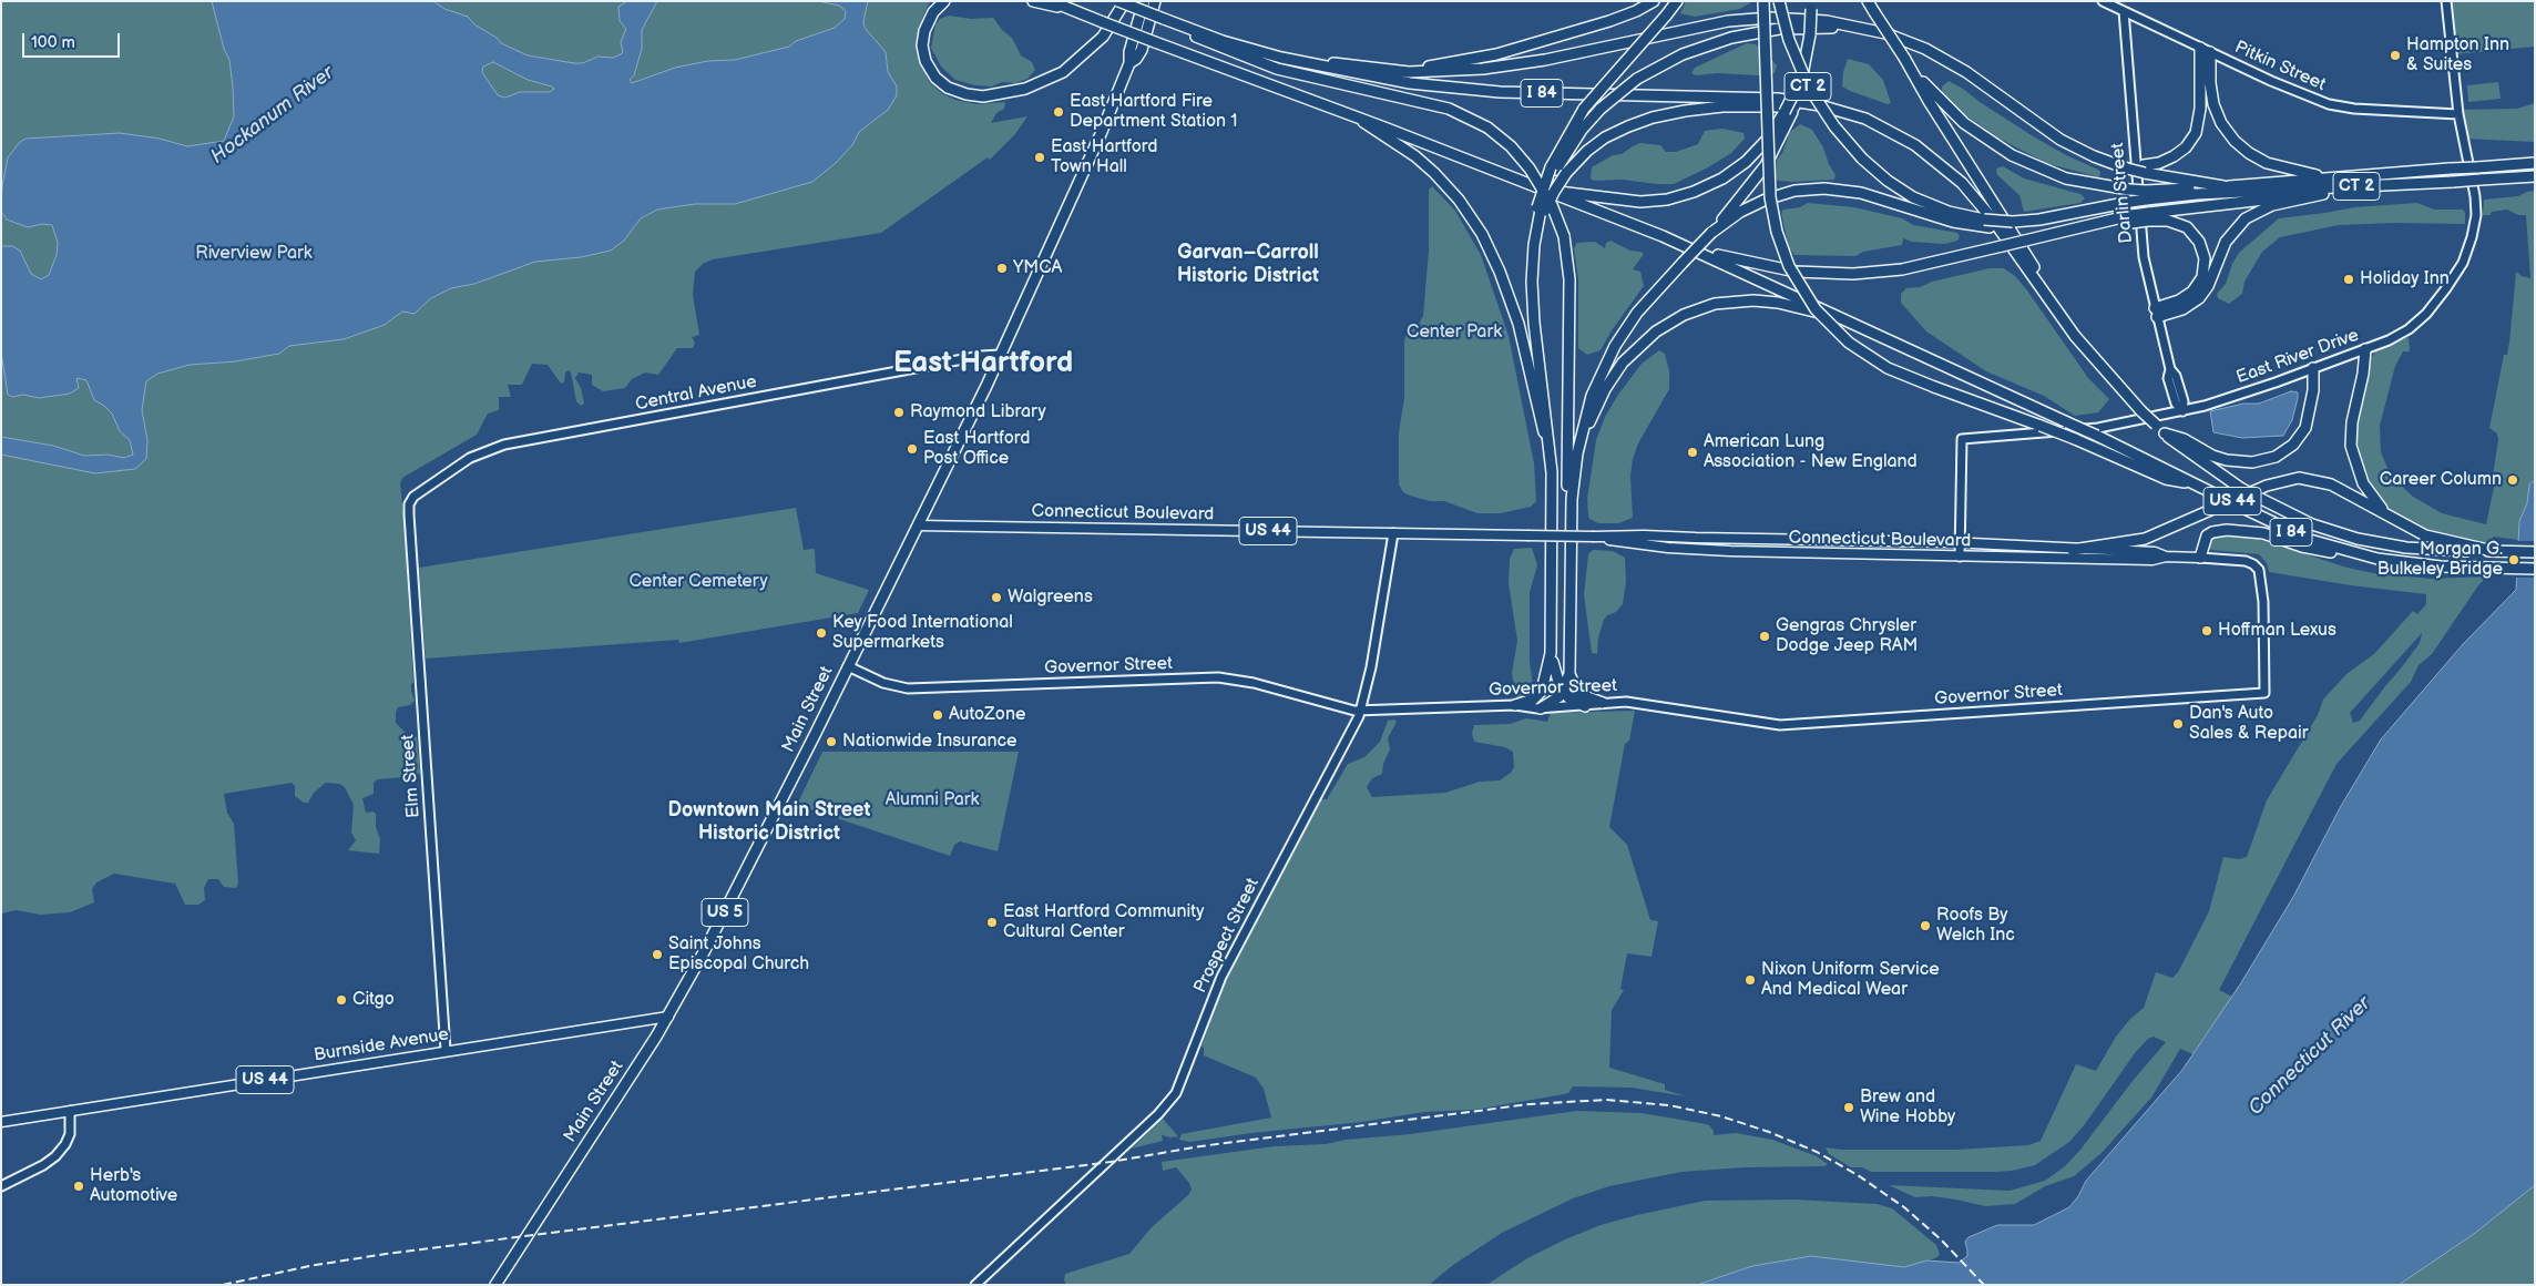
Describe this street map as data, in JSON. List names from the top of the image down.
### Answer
{
  "streets": {
    "highway": [
      "CT 2",
      "I 84",
      "US 44",
      "Main Street",
      "US 5"
    ],
    "main road": [
      "Pitkin Street",
      "Darlin Street",
      "East River Drive",
      "Central Avenue",
      "Connecticut Boulevard",
      "Governor Street",
      "Elm Street",
      "Prospect Street",
      "Burnside Avenue"
    ]
  },
  "crossings": [
    ["Pitkin Street", "Darlin Street"],
    ["Pitkin Street", "East River Drive"],
    ["I 84", "US 44"],
    ["Darlin Street", "East River Drive"],
    ["East River Drive", "Connecticut Boulevard"],
    ["Central Avenue", "Main Street"],
    ["Central Avenue", "Elm Street"],
    ["US 44", "Connecticut Boulevard"],
    ["US 44", "Governor Street"],
    ["Connecticut Boulevard", "Governor Street"],
    ["Connecticut Boulevard", "Main Street"],
    ["Connecticut Boulevard", "Prospect Street"],
    ["Governor Street", "Main Street"],
    ["Governor Street", "Prospect Street"],
    ["Main Street", "Burnside Avenue"],
    ["Elm Street", "Burnside Avenue"]
  ],
  "districts": ["Garvan–Carroll Historic District", "East Hartford", "Downtown Main Street Historic District"],
  "water": ["Hockanum River", "Connecticut River"],
  "parks": [
    "Riverview Park",
    "Center Park",
    "Center Cemetery",
    "Alumni Park"
  ],
  "places": [
    "Hampton Inn & Suites",
    "East Hartford Fire Department Station 1",
    "East Hartford Town Hall",
    "YMCA",
    "Holiday Inn",
    "Raymond Library",
    "East Hartford Post Office",
    "American Lung Association - New England",
    "Career Column",
    "Morgan G. Bulkeley Bridge",
    "Walgreens",
    "Hoffman Lexus",
    "Key Food International Supermarkets",
    "Gengras Chrysler Dodge Jeep RAM",
    "AutoZone",
    "Dan's Auto Sales & Repair",
    "Nationwide Insurance",
    "East Hartford Community Cultural Center",
    "Roofs By Welch Inc",
    "Saint Johns Episcopal Church",
    "Nixon Uniform Service And Medical Wear",
    "Citgo",
    "Brew and Wine Hobby",
    "Herb's Automotive"
  ],
  "scale_bar": "100 m"
}
